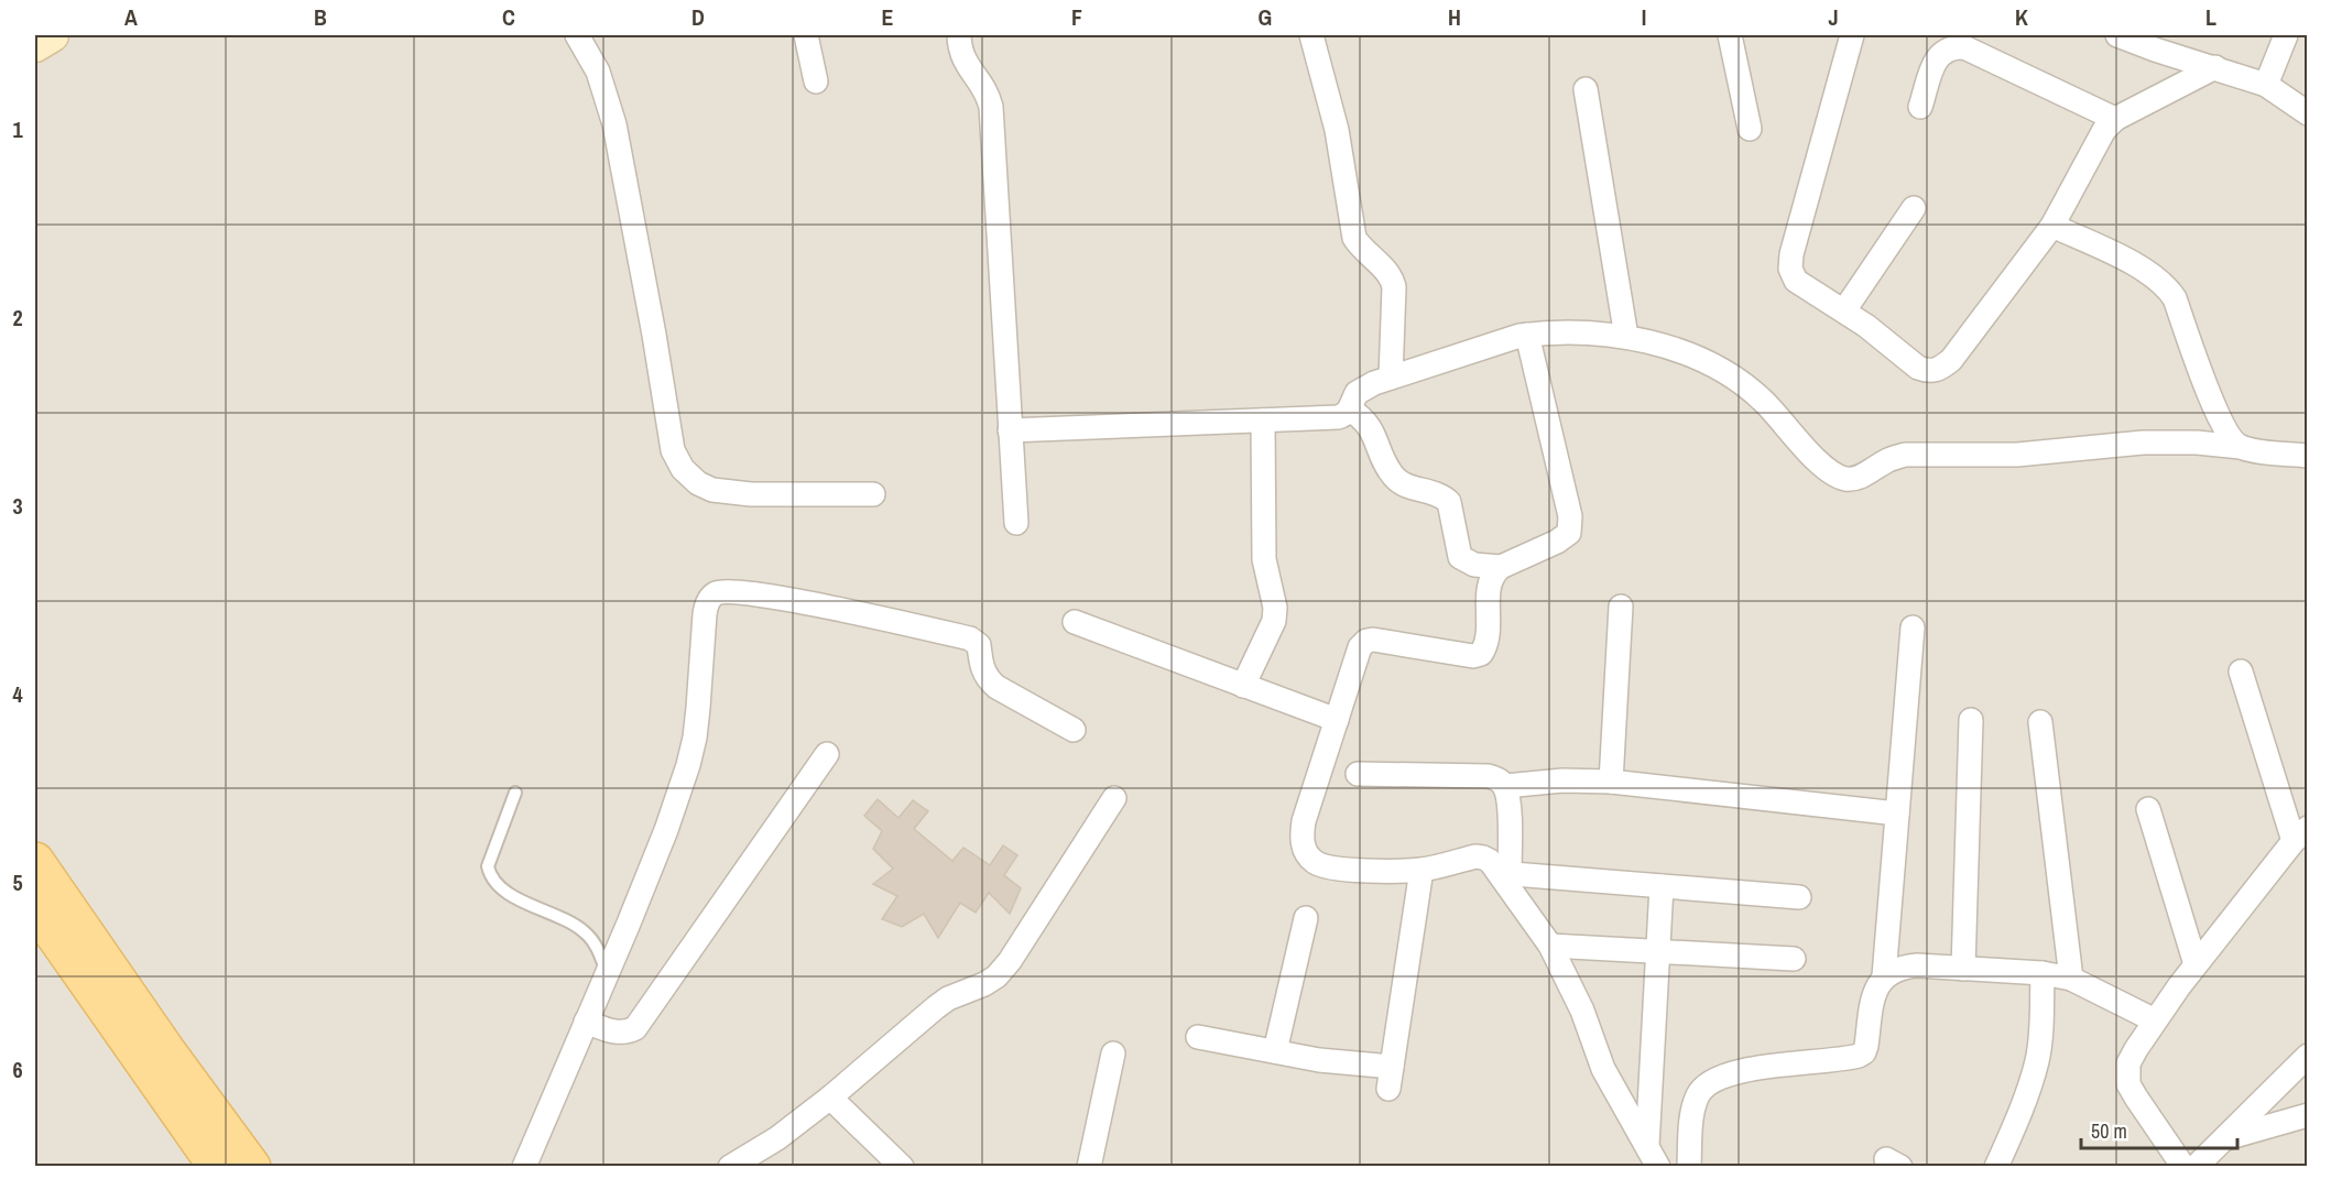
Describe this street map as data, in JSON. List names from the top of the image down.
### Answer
{
  "scale_bar": "50 m",
  "grid": {
    "columns": [
      "A",
      "B",
      "C",
      "D",
      "E",
      "F",
      "G",
      "H",
      "I",
      "J",
      "K",
      "L"
    ],
    "rows": [
      "1",
      "2",
      "3",
      "4",
      "5",
      "6"
    ]
  }
}
